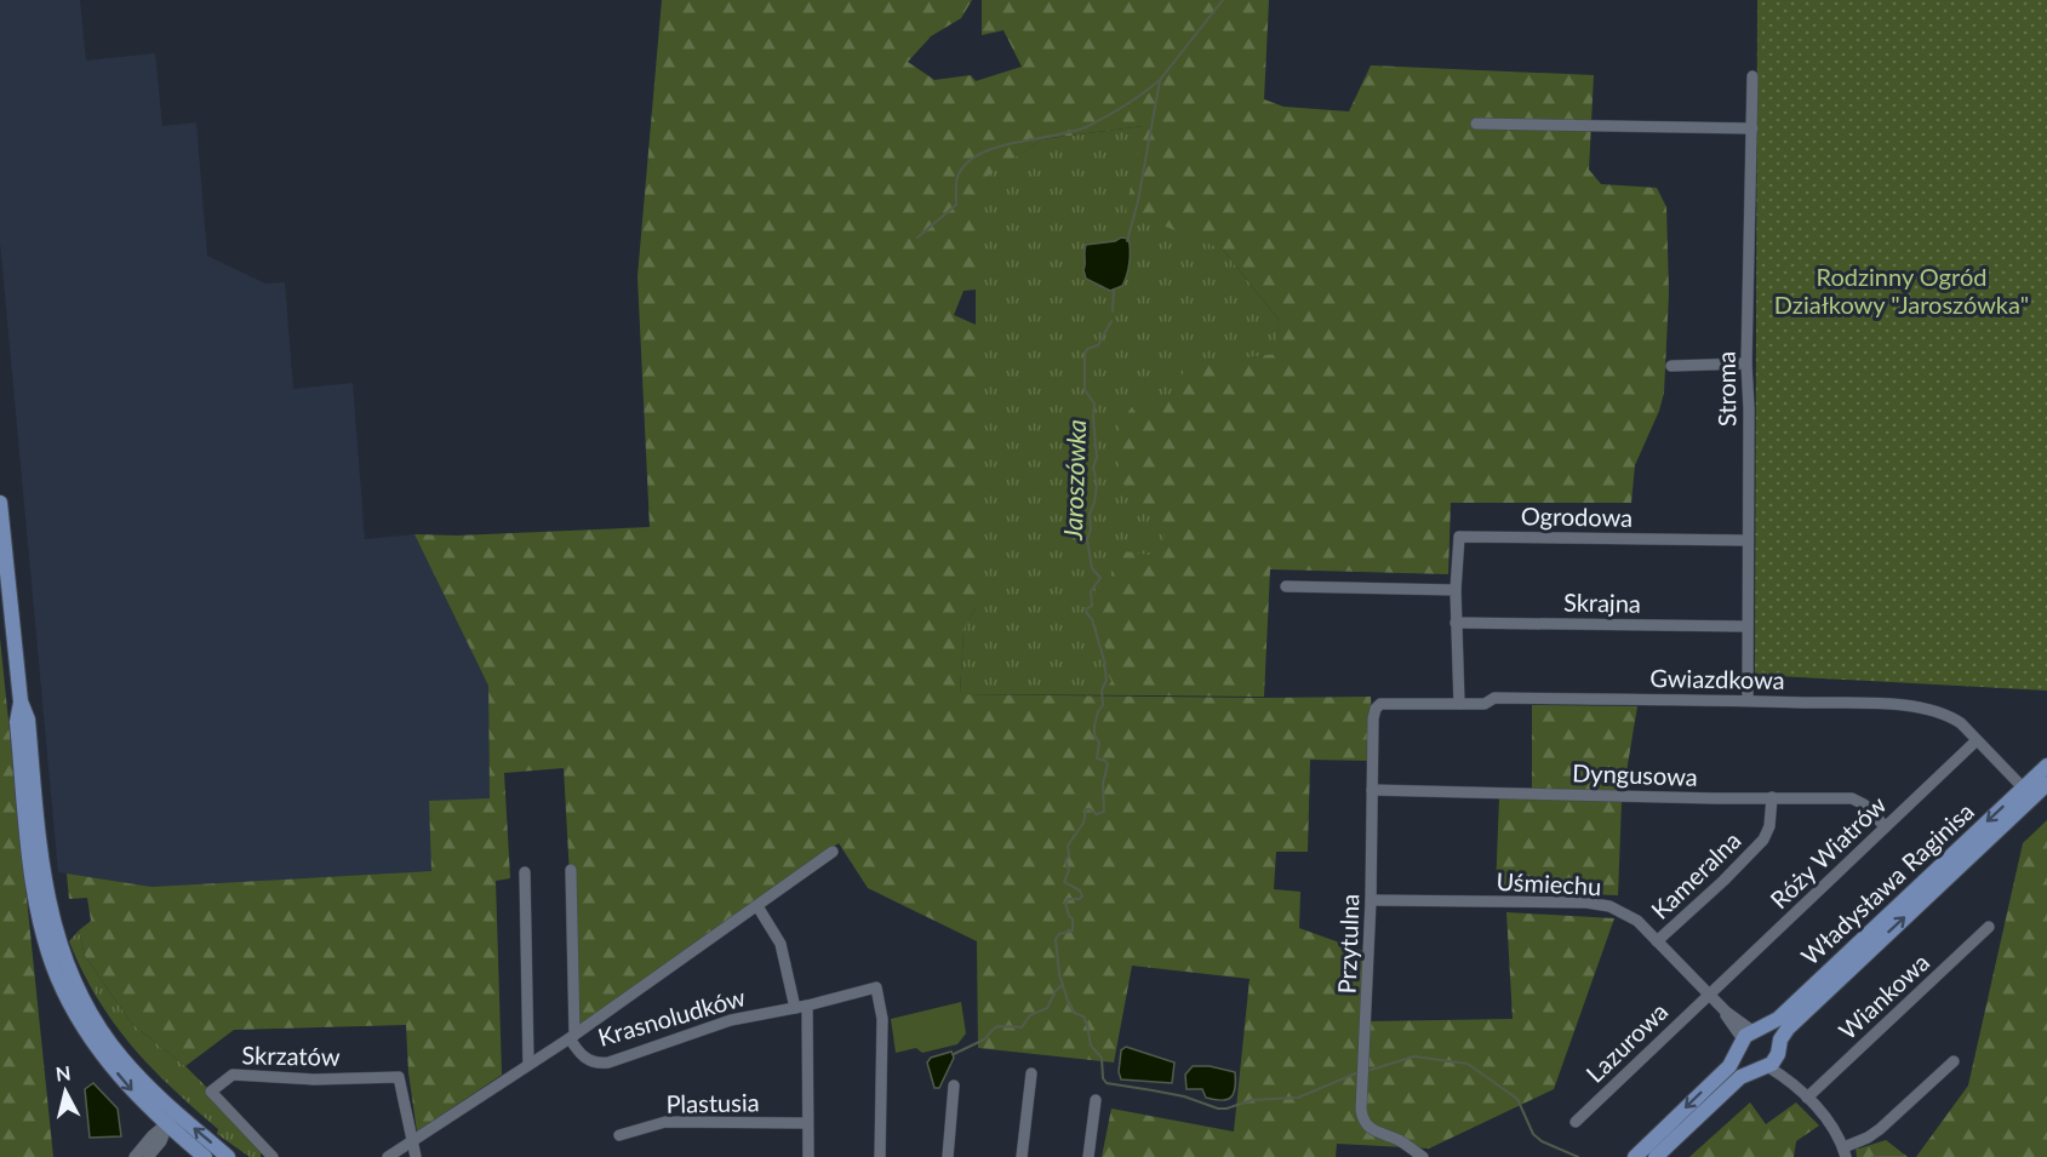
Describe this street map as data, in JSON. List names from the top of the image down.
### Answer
{
  "streets": {
    "main road": ["Władysława Raginisa"],
    "street": [
      "Stroma",
      "Ogrodowa",
      "Skrajna",
      "Gwiazdkowa",
      "Dyngusowa",
      "Róży Wiatrów",
      "Kameralna",
      "Uśmiechu",
      "Przytulna",
      "Wiankowa",
      "Krasnoludków",
      "Lazurowa",
      "Skrzatów",
      "Plastusia"
    ]
  },
  "crossings": [
    ["Stroma", "Ogrodowa"],
    ["Stroma", "Skrajna"],
    ["Stroma", "Gwiazdkowa"],
    ["Ogrodowa", "Skrajna"],
    ["Ogrodowa", "Gwiazdkowa"],
    ["Gwiazdkowa", "Róży Wiatrów"],
    ["Gwiazdkowa", "Władysława Raginisa"],
    ["Gwiazdkowa", "Przytulna"],
    ["Dyngusowa", "Róży Wiatrów"],
    ["Dyngusowa", "Kameralna"],
    ["Dyngusowa", "Przytulna"],
    ["Róży Wiatrów", "Uśmiechu"],
    ["Róży Wiatrów", "Lazurowa"],
    ["Kameralna", "Uśmiechu"],
    ["Uśmiechu", "Władysława Raginisa"],
    ["Uśmiechu", "Przytulna"],
    ["Uśmiechu", "Lazurowa"]
  ],
  "water": ["Jaroszówka"],
  "parks": ["Rodzinny Ogród Działkowy \"Jaroszówka\""],
  "north": "top"
}
